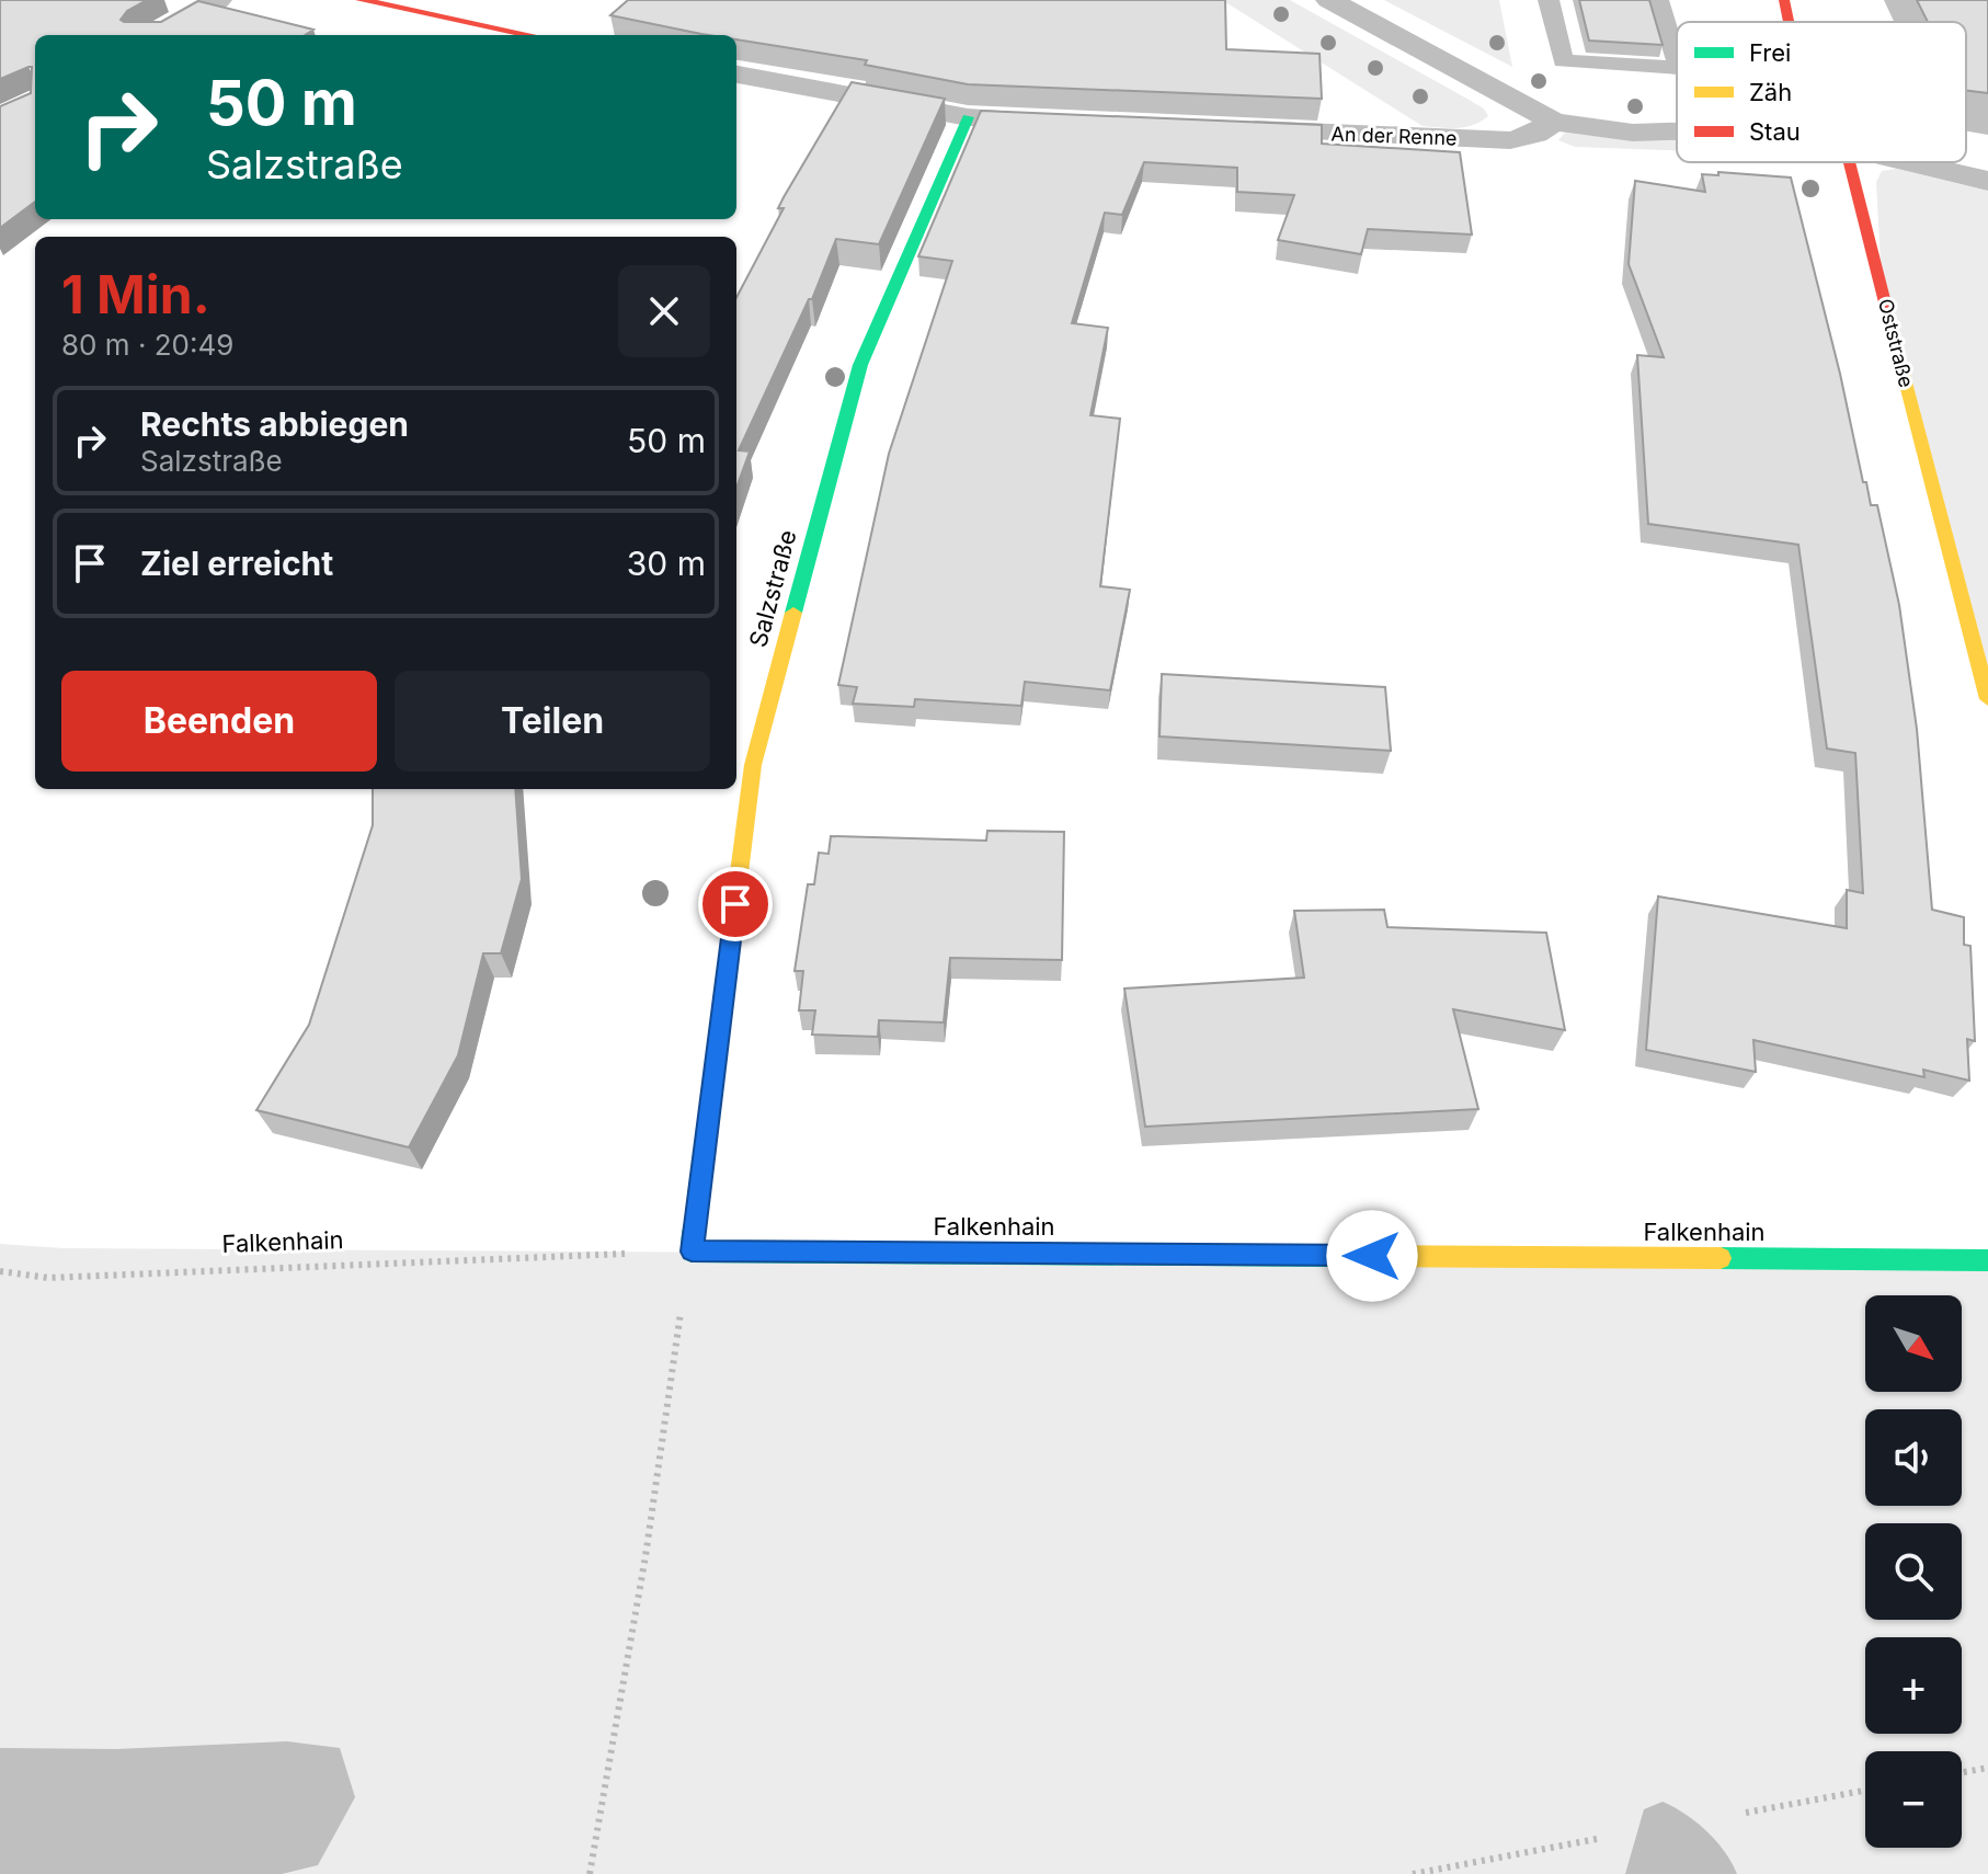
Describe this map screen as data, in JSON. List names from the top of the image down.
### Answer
{
  "streets": {
    "street": [
      "An der Renne",
      "Oststraße",
      "Salzstraße",
      "Falkenhain"
    ]
  },
  "crossings": [
    ["Salzstraße", "Falkenhain"]
  ],
  "legend": ["Frei", "Zäh", "Stau"],
  "north": "bottom right",
  "page": {
    "turn": ["50 m", "Salzstraße"],
    "heading": ["1 Min.", "80 m · 20:49"],
    "list": [
      {
        "name": "Rechts abbiegen",
        "note": "Salzstraße",
        "value": "50 m"
      },
      {
        "name": "Ziel erreicht",
        "value": "30 m"
      }
    ],
    "buttons": ["Beenden", "Teilen"],
    "map_buttons": ["+", "−"]
  }
}
